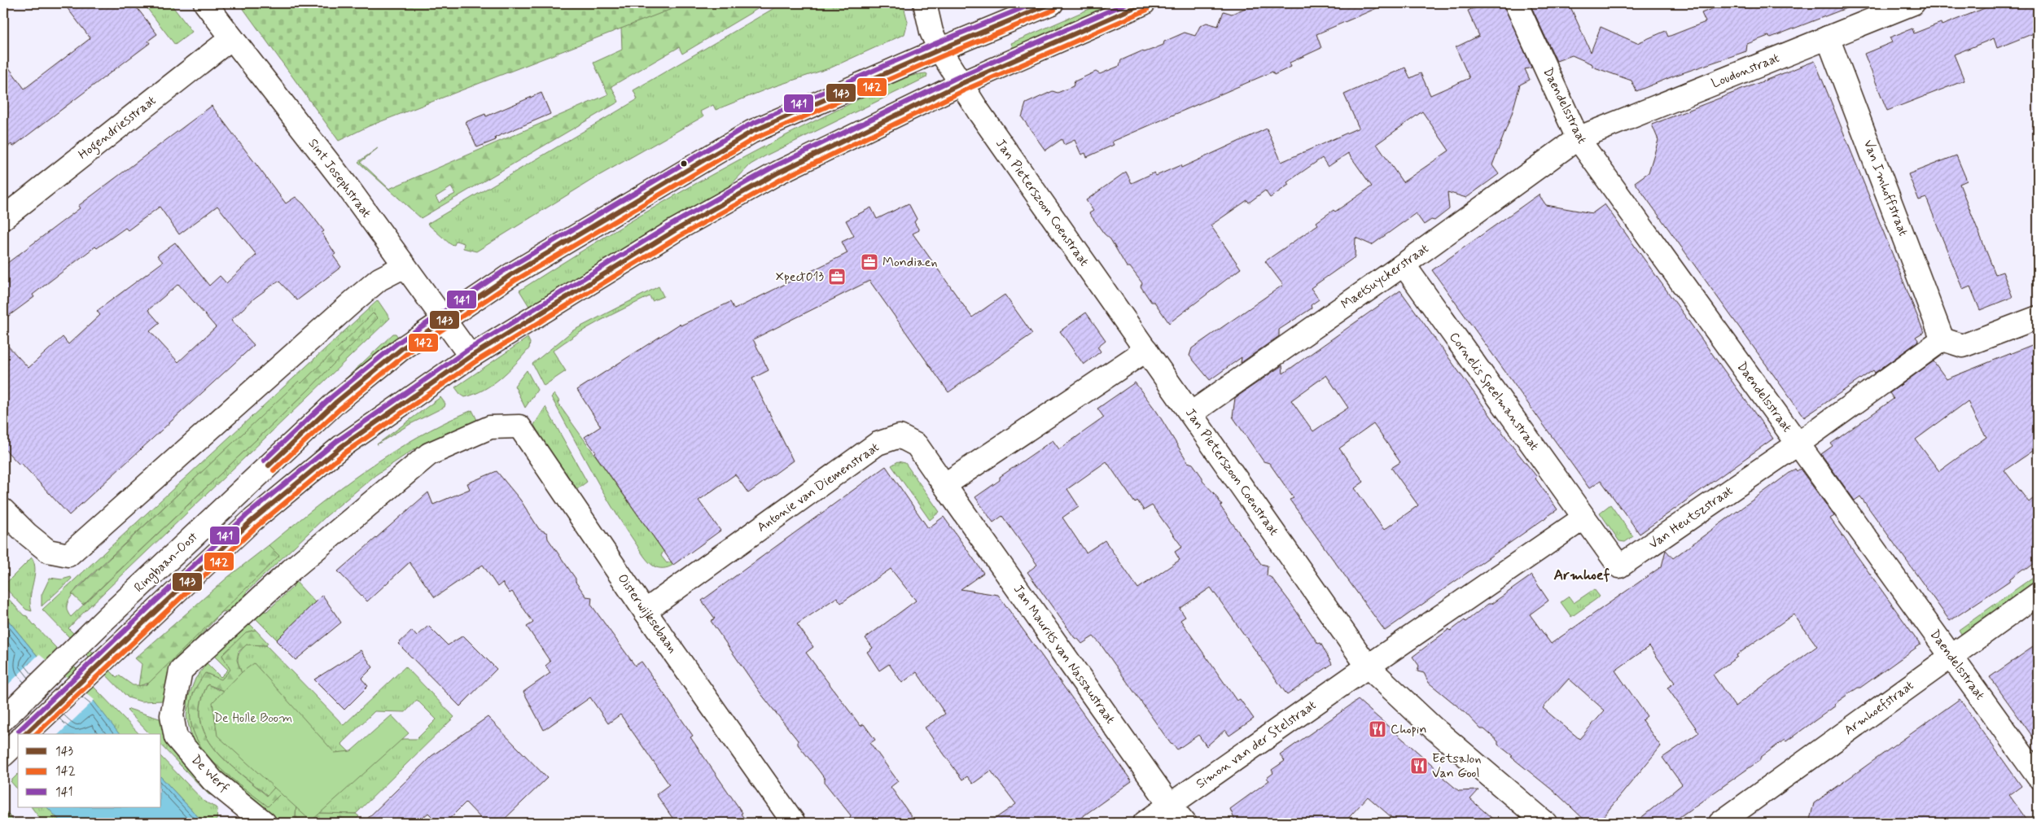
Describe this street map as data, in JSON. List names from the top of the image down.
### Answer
{
  "streets": {
    "street": [
      "Loudonstraat",
      "Daendelsstraat",
      "Hogendriesstraat",
      "Sint Josephstraat",
      "Van Imhoffstraat",
      "Jan Pieterszoon Coenstraat",
      "Maetsuyckerstraat",
      "Cornelis Speelmanstraat",
      "Antonie van Diemenstraat",
      "Van Heutszstraat",
      "Ringbaan-Oost",
      "Oisterwijksebaan",
      "Jan Maurits van Nassaustraat",
      "Armhoefstraat",
      "Simon van der Stelstraat",
      "De Werf"
    ]
  },
  "crossings": [
    ["Loudonstraat", "Daendelsstraat"],
    ["Loudonstraat", "Van Imhoffstraat"],
    ["Loudonstraat", "Maetsuyckerstraat"],
    ["Daendelsstraat", "Maetsuyckerstraat"],
    ["Daendelsstraat", "Van Heutszstraat"],
    ["Daendelsstraat", "Armhoefstraat"],
    ["Hogendriesstraat", "Sint Josephstraat"],
    ["Sint Josephstraat", "Ringbaan-Oost"],
    ["Van Imhoffstraat", "Van Heutszstraat"],
    ["Jan Pieterszoon Coenstraat", "Maetsuyckerstraat"],
    ["Jan Pieterszoon Coenstraat", "Simon van der Stelstraat"],
    ["Maetsuyckerstraat", "Cornelis Speelmanstraat"],
    ["Cornelis Speelmanstraat", "Van Heutszstraat"],
    ["Antonie van Diemenstraat", "Oisterwijksebaan"],
    ["Antonie van Diemenstraat", "Jan Maurits van Nassaustraat"],
    ["Oisterwijksebaan", "De Werf"],
    ["Jan Maurits van Nassaustraat", "Simon van der Stelstraat"]
  ],
  "districts": ["Armhoef"],
  "parks": ["De Holle Boom"],
  "places": {
    "office": ["Mondiaen", "Xpect013"],
    "restaurant": ["Chopin", "Eetsalon Van Gool"]
  },
  "lines": ["transit line 143", "transit line 141", "transit line 142"],
  "legend": ["143", "142", "141"]
}
